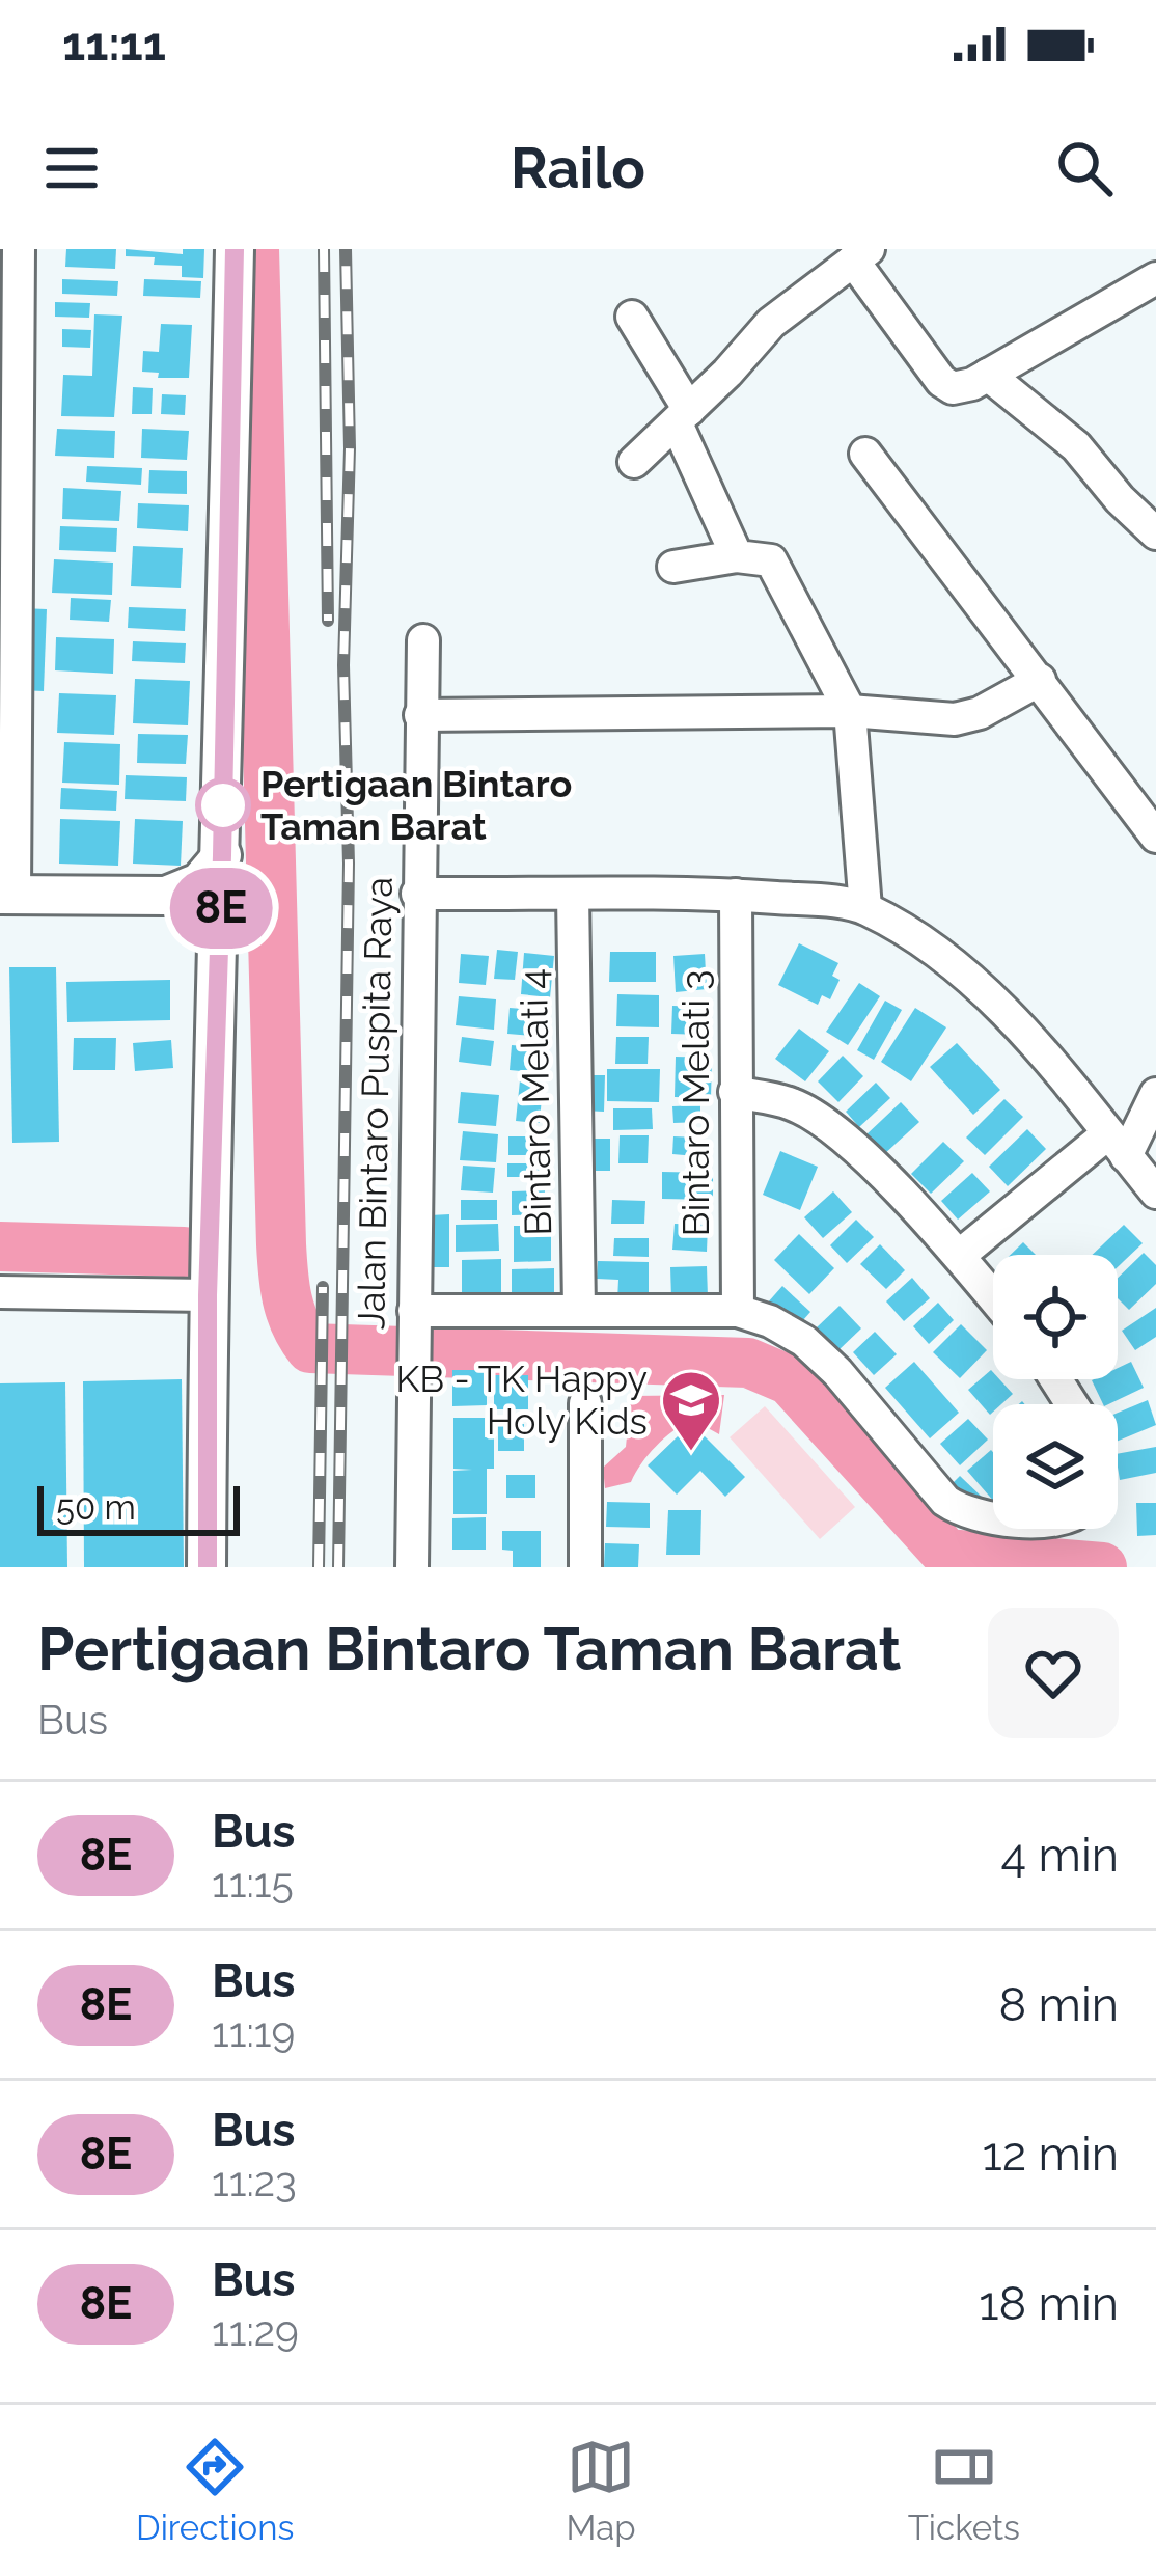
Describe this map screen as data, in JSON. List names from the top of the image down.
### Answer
{
  "streets": {
    "street": ["Bintaro Melati 4", "Jalan Bintaro Puspita Raya", "Bintaro Melati 3"]
  },
  "places": {
    "other": ["Pertigaan Bintaro Taman Barat"],
    "school or university": ["KB - TK Happy Holy Kids"]
  },
  "lines": ["bus line 8E"],
  "scale_bar": "50 m",
  "page": {
    "status": "11:11",
    "header": "Railo",
    "on_map": "8E",
    "scale": "50 m",
    "heading": ["Pertigaan Bintaro Taman Barat", "Bus"],
    "list": [
      {
        "mark": "8E",
        "name": "Bus",
        "note": "11:15",
        "value": "4 min"
      },
      {
        "mark": "8E",
        "name": "Bus",
        "note": "11:19",
        "value": "8 min"
      },
      {
        "mark": "8E",
        "name": "Bus",
        "note": "11:23",
        "value": "12 min"
      },
      {
        "mark": "8E",
        "name": "Bus",
        "note": "11:29",
        "value": "18 min"
      }
    ],
    "tabs": ["Directions", "Map", "Tickets"]
  }
}
